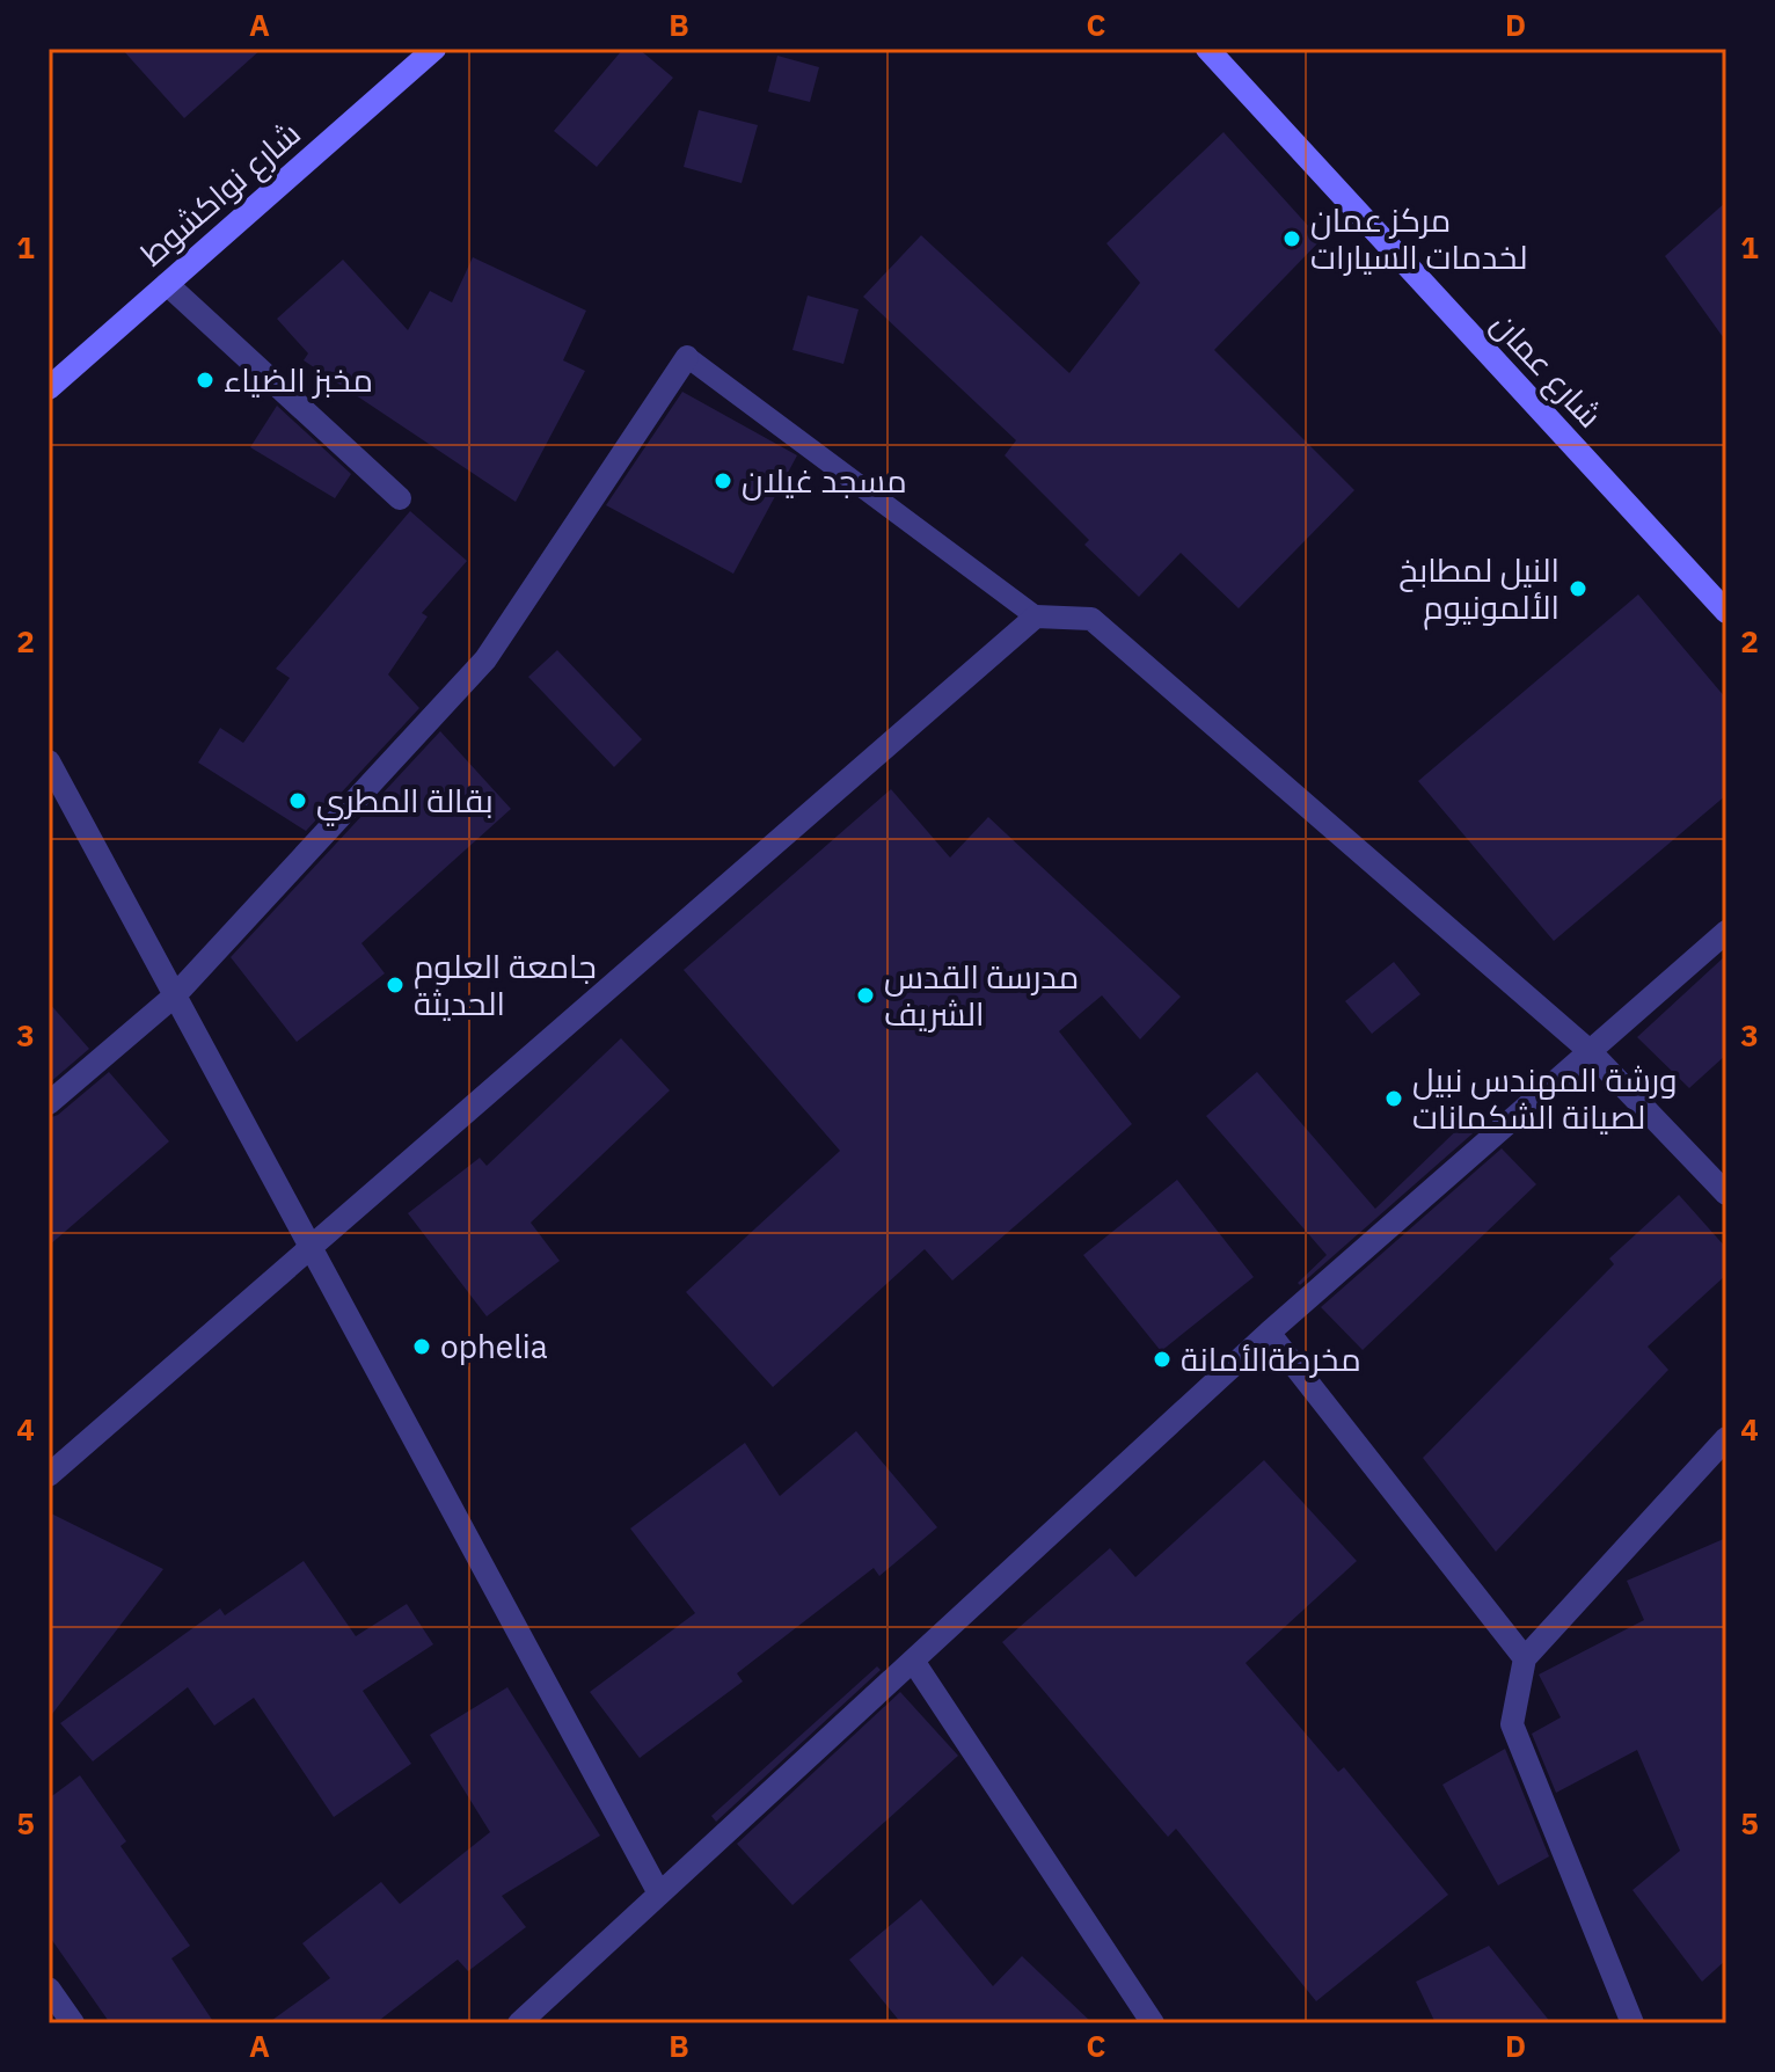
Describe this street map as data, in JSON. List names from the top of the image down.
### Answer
{
  "streets": {
    "street": ["شارع نواكشوط", "شارع عمان"]
  },
  "places": [
    "مركز عمان لخدمات السيارات",
    "مخبز الضياء",
    "مسجد غيلان",
    "النيل لمطابخ الألمونيوم",
    "بقالة المطري",
    "جامعة العلوم الحديثة",
    "مدرسة القدس الشريف",
    "ورشة المهندس نبيل لصيانة الشكمانات",
    "ophelia",
    "مخرطةالأمانة"
  ],
  "grid": {
    "columns": [
      "A",
      "B",
      "C",
      "D"
    ],
    "rows": [
      "1",
      "2",
      "3",
      "4",
      "5"
    ]
  }
}
